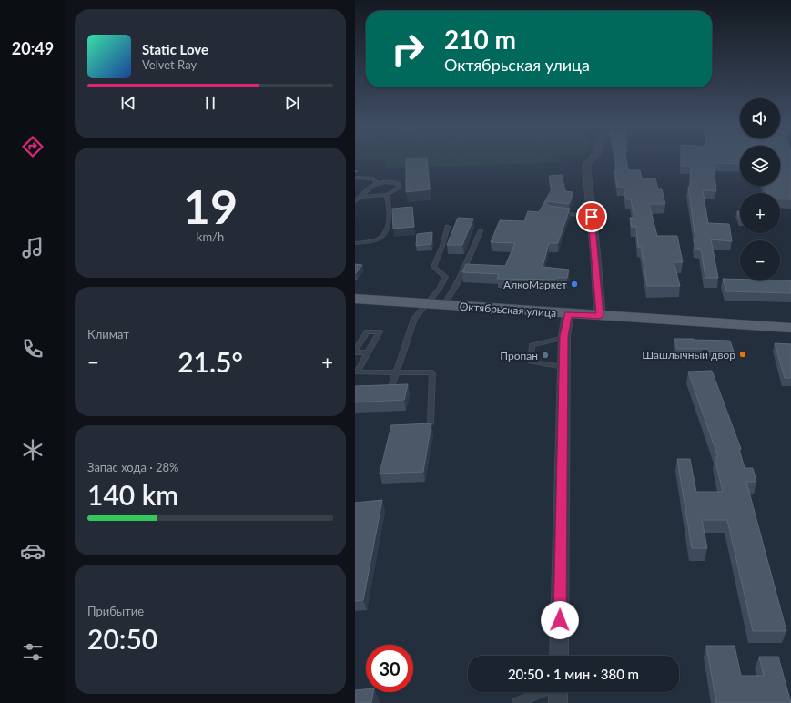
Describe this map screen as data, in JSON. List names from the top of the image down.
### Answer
{
  "streets": {
    "main road": ["Октябрьская улица"]
  },
  "places": ["АлкоМаркет", "Шашлычный двор", "Пропан"],
  "page": {
    "tabs": "20:49",
    "turn": ["210 m", "Октябрьская улица"],
    "song": ["Static Love", "Velvet Ray"],
    "map_buttons": ["+", "−"],
    "tile": [
      ["19", "km/h"],
      "Климат",
      ["Запас хода · 28%", "140 km"],
      ["Прибытие", "20:50"]
    ],
    "heat": ["−", "21.5°", "+"],
    "limit": "30",
    "trip": "20:50 · 1 мин · 380 m"
  }
}
